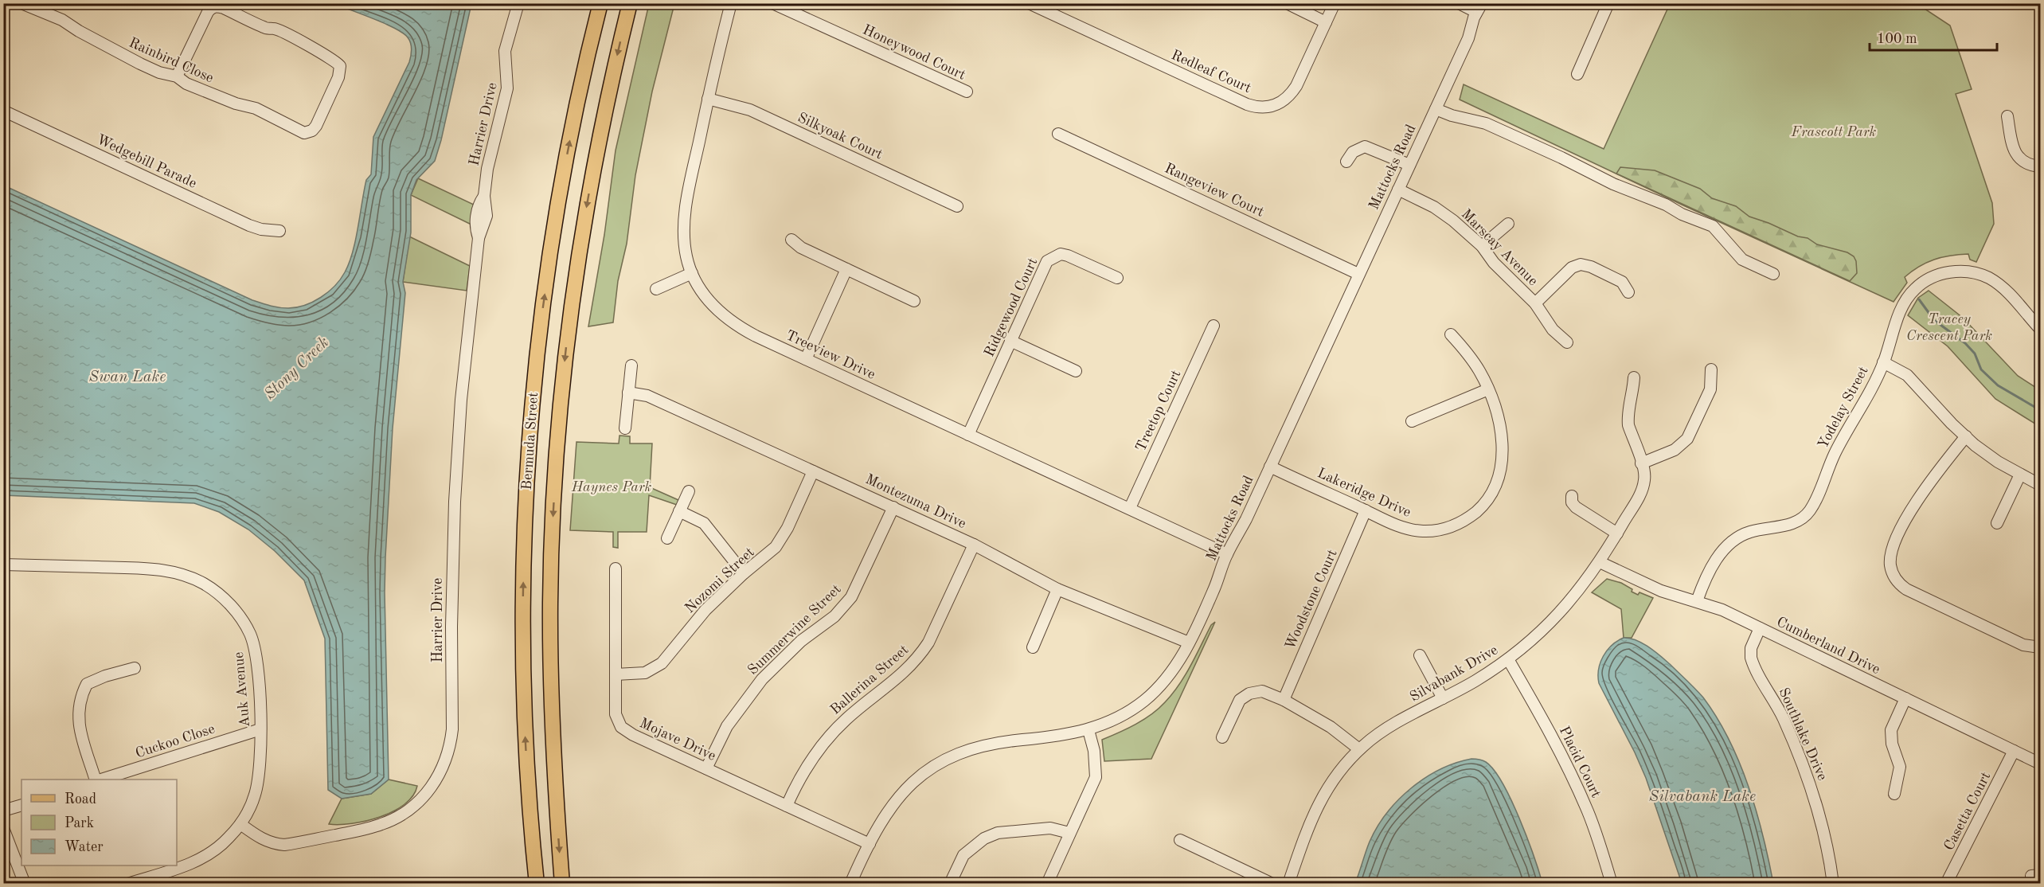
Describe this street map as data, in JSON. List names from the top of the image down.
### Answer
{
  "streets": {
    "main road": ["Bermuda Street"],
    "street": [
      "Honeywood Court",
      "Rainbird Close",
      "Redleaf Court",
      "Harrier Drive",
      "Silkyoak Court",
      "Wedgebill Parade",
      "Mattocks Road",
      "Rangeview Court",
      "Marscay Avenue",
      "Ridgewood Court",
      "Treeview Drive",
      "Yodelay Street",
      "Treetop Court",
      "Lakeridge Drive",
      "Montezuma Drive",
      "Nozomi Street",
      "Woodstone Court",
      "Summerwine Street",
      "Cumberland Drive",
      "Silvabank Drive",
      "Ballerina Street",
      "Auk Avenue",
      "Southlake Drive",
      "Mojave Drive",
      "Cuckoo Close",
      "Placid Court",
      "Casetta Court"
    ]
  },
  "crossings": [
    ["Harrier Drive", "Auk Avenue"],
    ["Silkyoak Court", "Treeview Drive"],
    ["Mattocks Road", "Rangeview Court"],
    ["Mattocks Road", "Marscay Avenue"],
    ["Mattocks Road", "Treeview Drive"],
    ["Mattocks Road", "Lakeridge Drive"],
    ["Mattocks Road", "Montezuma Drive"],
    ["Mattocks Road", "Mojave Drive"],
    ["Ridgewood Court", "Treeview Drive"],
    ["Treeview Drive", "Treetop Court"],
    ["Yodelay Street", "Cumberland Drive"],
    ["Lakeridge Drive", "Woodstone Court"],
    ["Montezuma Drive", "Nozomi Street"],
    ["Montezuma Drive", "Summerwine Street"],
    ["Montezuma Drive", "Ballerina Street"],
    ["Nozomi Street", "Mojave Drive"],
    ["Summerwine Street", "Mojave Drive"],
    ["Cumberland Drive", "Silvabank Drive"],
    ["Cumberland Drive", "Southlake Drive"],
    ["Cumberland Drive", "Casetta Court"],
    ["Silvabank Drive", "Placid Court"],
    ["Ballerina Street", "Mojave Drive"],
    ["Auk Avenue", "Cuckoo Close"]
  ],
  "water": ["Stony Creek", "Swan Lake", "Silvabank Lake"],
  "parks": ["Frascott Park", "Tracey Crescent Park", "Haynes Park"],
  "legend": ["Road", "Park", "Water"],
  "scale_bar": "100 m"
}
